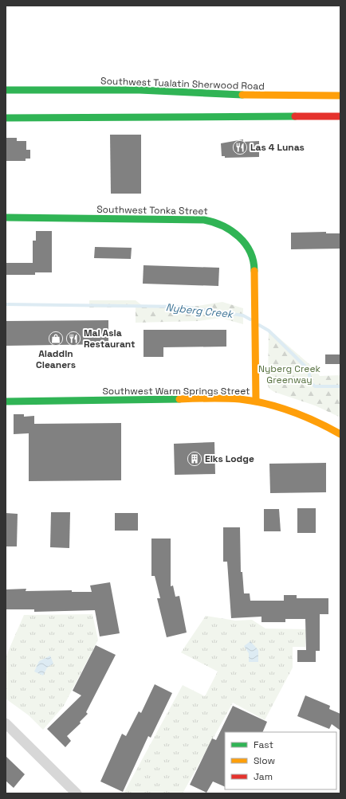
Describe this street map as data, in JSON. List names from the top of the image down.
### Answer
{
  "streets": {
    "main road": ["Southwest Tualatin Sherwood Road", "Southwest Tonka Street", "Southwest Warm Springs Street"]
  },
  "crossings": [
    ["Southwest Tonka Street", "Southwest Warm Springs Street"]
  ],
  "water": ["Nyberg Creek"],
  "parks": ["Nyberg Creek Greenway"],
  "places": {
    "restaurant": ["Las 4 Lunas", "Mai Asia Restaurant"],
    "shop": ["Aladdin Cleaners"],
    "building": ["Elks Lodge"]
  },
  "legend": ["Fast", "Slow", "Jam"]
}
